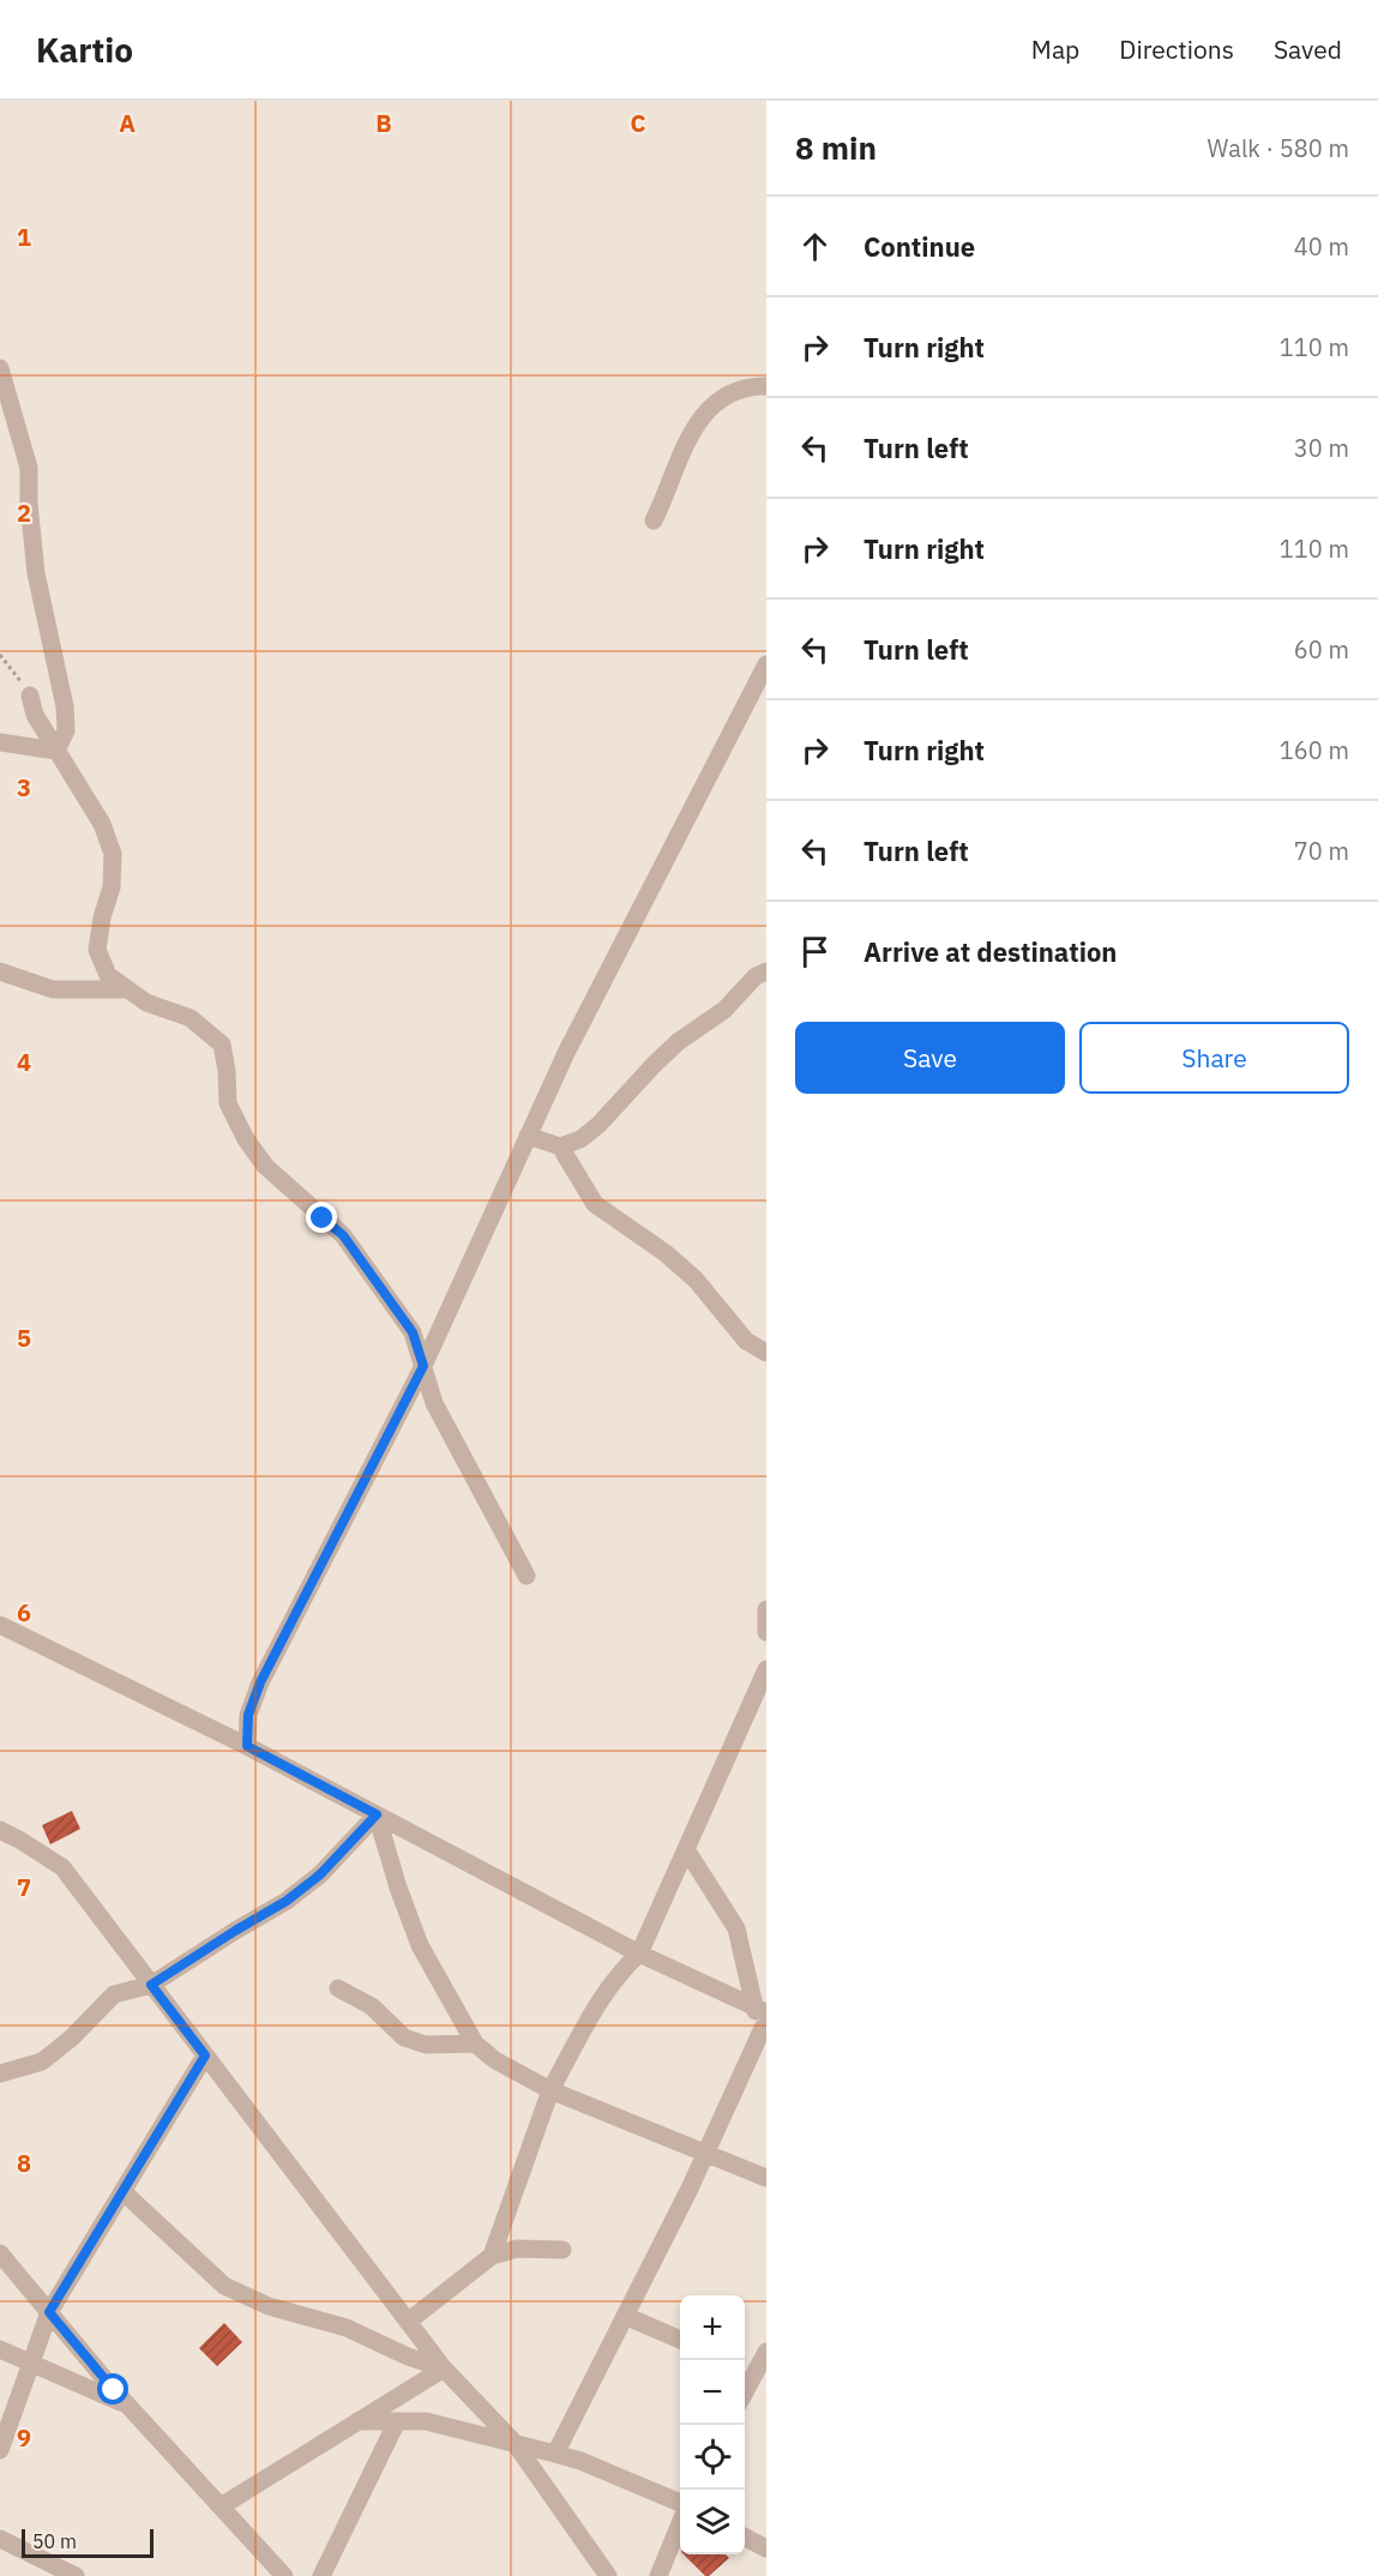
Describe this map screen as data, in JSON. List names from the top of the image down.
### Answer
{
  "scale_bar": "50 m",
  "page": {
    "header": "Kartio",
    "nav": ["Map", "Directions", "Saved"],
    "heading": ["8 min", "Walk · 580 m"],
    "list": [
      ["Continue", "40 m"],
      ["Turn right", "110 m"],
      ["Turn left", "30 m"],
      ["Turn right", "110 m"],
      ["Turn left", "60 m"],
      ["Turn right", "160 m"],
      ["Turn left", "70 m"],
      "Arrive at destination"
    ],
    "buttons": ["Save", "Share"],
    "map_buttons": ["+", "−"],
    "scale": "50 m"
  },
  "grid": {
    "columns": ["A", "B", "C"],
    "rows": [
      "1",
      "2",
      "3",
      "4",
      "5",
      "6",
      "7",
      "8",
      "9"
    ]
  }
}
